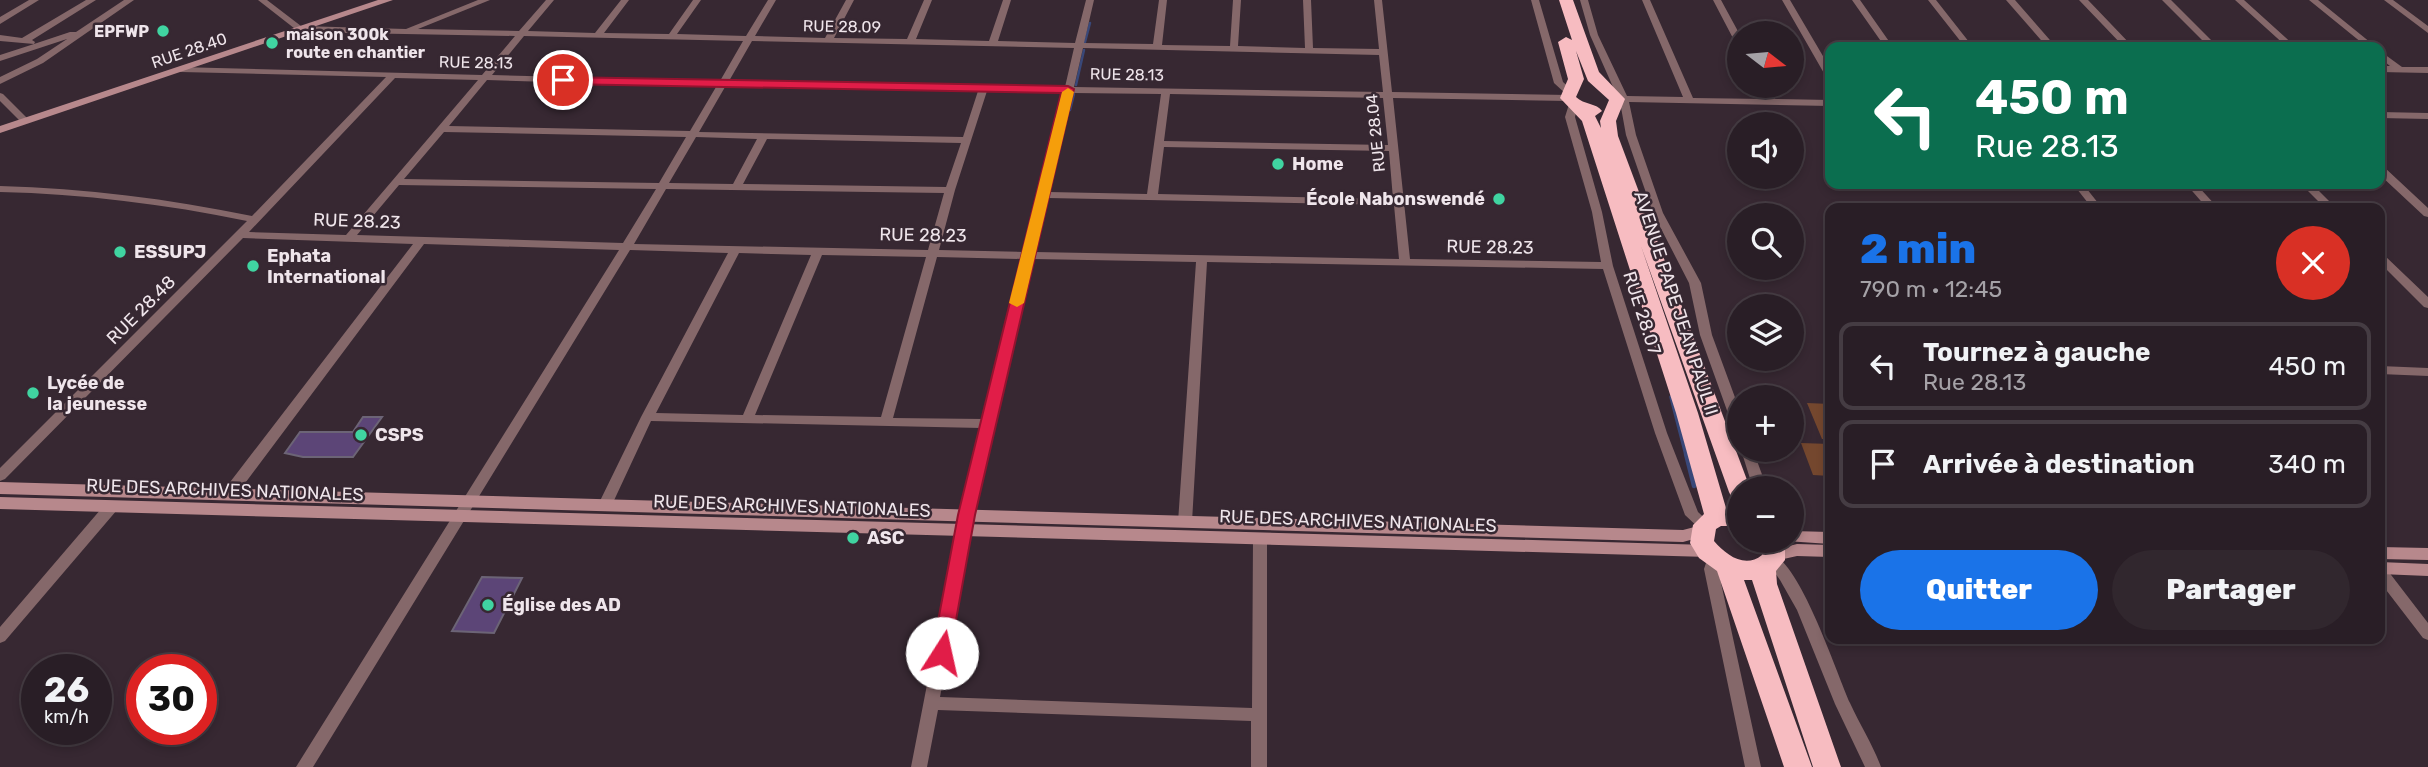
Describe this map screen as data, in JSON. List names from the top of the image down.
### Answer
{
  "streets": {
    "highway": ["AVENUE PAPE JEAN PAUL II"],
    "street": [
      "RUE 28.09",
      "RUE 28.40",
      "RUE 28.13",
      "RUE 28.04",
      "RUE 28.23",
      "RUE 28.48",
      "RUE 28.07",
      "RUE DES ARCHIVES NATIONALES"
    ]
  },
  "crossings": [
    ["RUE 28.09", "RUE 28.40"],
    ["RUE 28.09", "RUE 28.04"],
    ["RUE 28.40", "RUE 28.13"],
    ["RUE 28.13", "RUE 28.04"],
    ["RUE 28.13", "AVENUE PAPE JEAN PAUL II"],
    ["RUE 28.13", "RUE 28.48"],
    ["RUE 28.13", "RUE 28.07"],
    ["RUE 28.04", "RUE 28.23"],
    ["RUE 28.23", "RUE 28.48"],
    ["RUE 28.23", "RUE 28.07"],
    ["AVENUE PAPE JEAN PAUL II", "RUE 28.07"],
    ["AVENUE PAPE JEAN PAUL II", "RUE DES ARCHIVES NATIONALES"],
    ["RUE 28.07", "RUE DES ARCHIVES NATIONALES"]
  ],
  "places": [
    "EPFWP",
    "maison 300k route en chantier",
    "Home",
    "École Nabonswendé",
    "ESSUPJ",
    "Ephata International",
    "Lycée de la jeunesse",
    "CSPS",
    "ASC",
    "Église des AD"
  ],
  "north": "right",
  "page": {
    "map_buttons": ["+", "−"],
    "turn": ["450 m", "Rue 28.13"],
    "heading": ["2 min", "790 m · 12:45"],
    "list": [
      {
        "name": "Tournez à gauche",
        "note": "Rue 28.13",
        "value": "450 m"
      },
      {
        "name": "Arrivée à destination",
        "value": "340 m"
      }
    ],
    "buttons": ["Quitter", "Partager"],
    "speed": "26 km/h",
    "limit": "30"
  }
}
